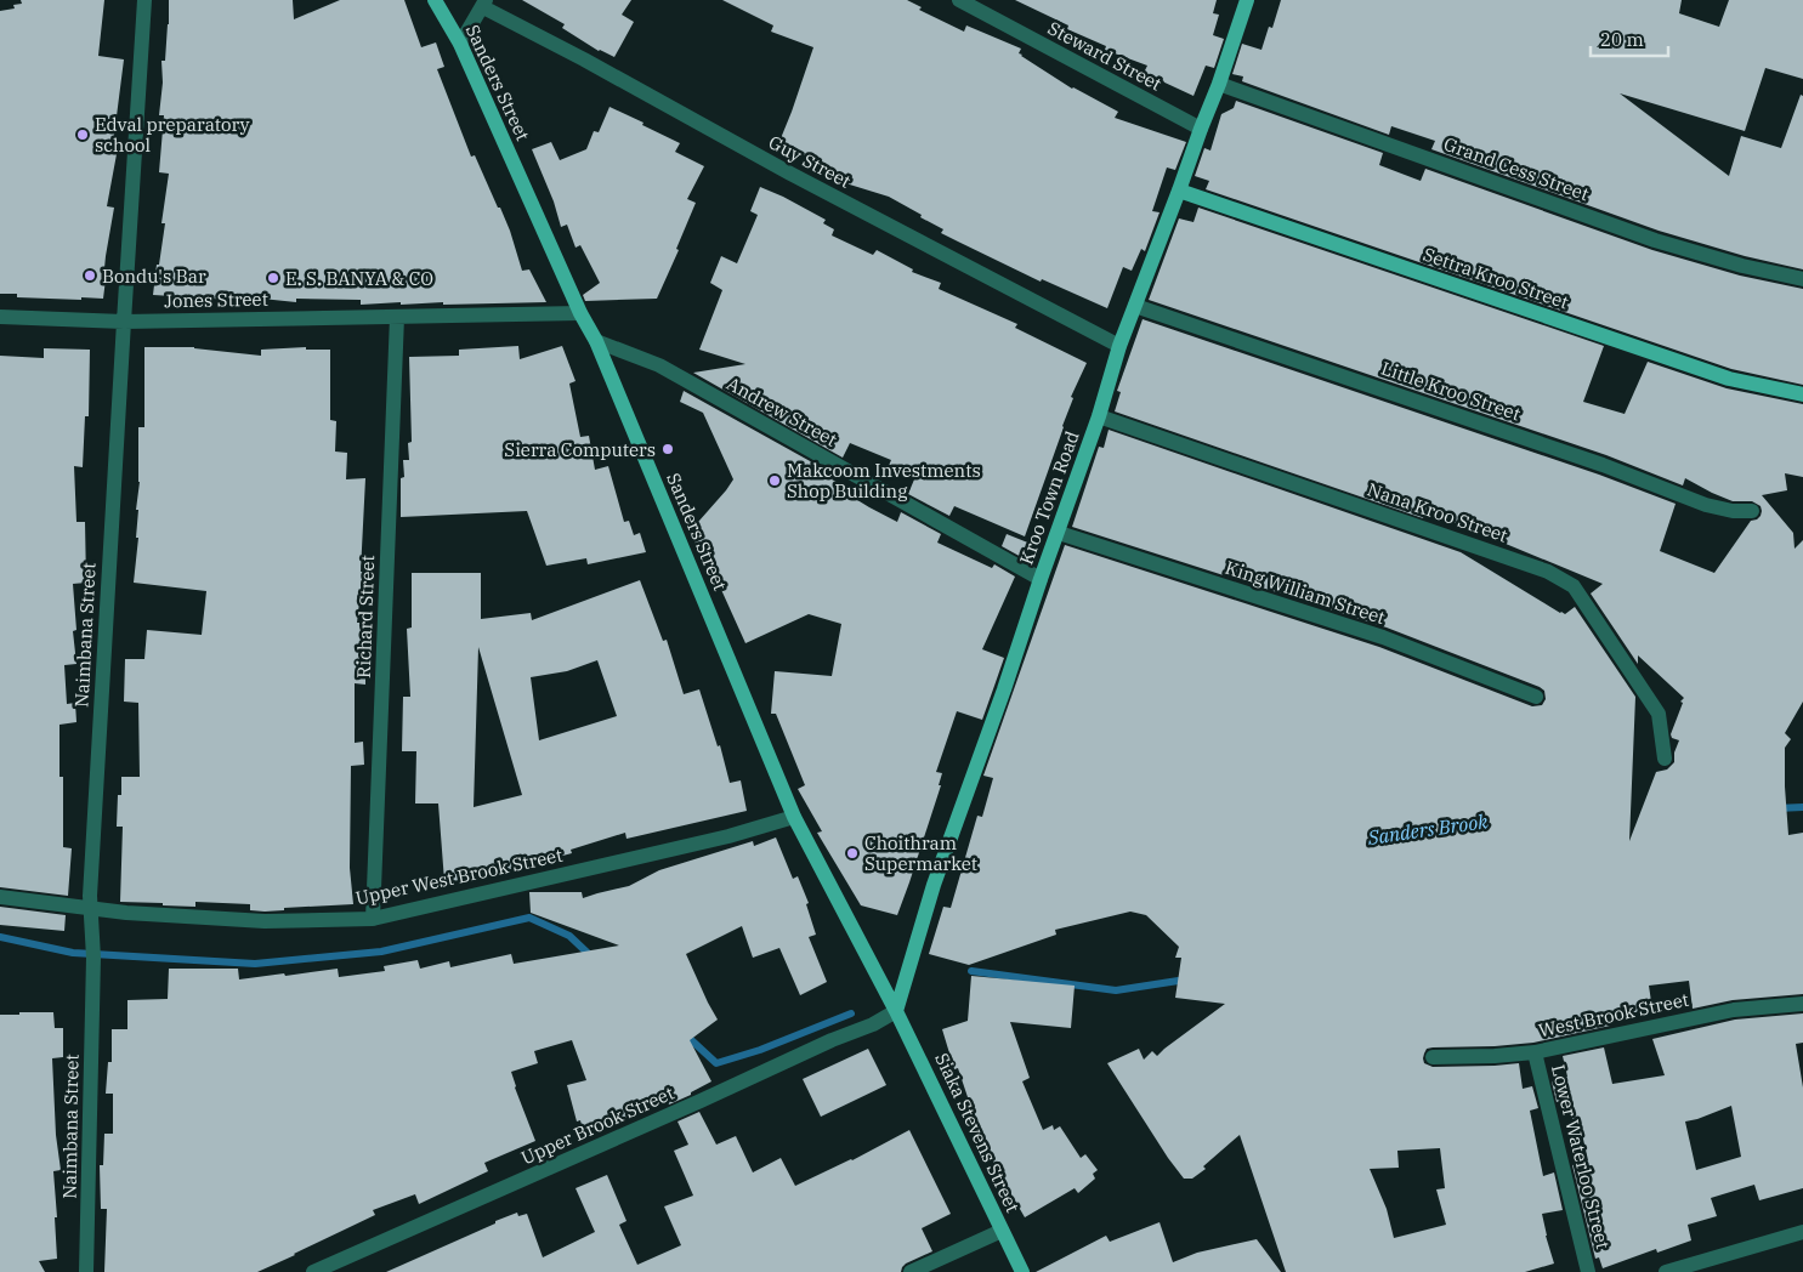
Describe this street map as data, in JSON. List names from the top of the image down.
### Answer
{
  "streets": {
    "main road": [
      "Sanders Street",
      "Settra Kroo Street",
      "Kroo Town Road",
      "Siaka Stevens Street"
    ],
    "street": [
      "Steward Street",
      "Guy Street",
      "Grand Cess Street",
      "Jones Street",
      "Little Kroo Street",
      "Andrew Street",
      "Nana Kroo Street",
      "King William Street",
      "Richard Street",
      "Naimbana Street",
      "Upper West Brook Street",
      "West Brook Street",
      "Upper Brook Street",
      "Lower Waterloo Street"
    ]
  },
  "crossings": [
    ["Steward Street", "Kroo Town Road"],
    ["Sanders Street", "Jones Street"],
    ["Sanders Street", "Andrew Street"],
    ["Sanders Street", "Kroo Town Road"],
    ["Sanders Street", "Upper West Brook Street"],
    ["Sanders Street", "Upper Brook Street"],
    ["Sanders Street", "Siaka Stevens Street"],
    ["Guy Street", "Kroo Town Road"],
    ["Grand Cess Street", "Kroo Town Road"],
    ["Settra Kroo Street", "Kroo Town Road"],
    ["Jones Street", "Richard Street"],
    ["Jones Street", "Naimbana Street"],
    ["Little Kroo Street", "Kroo Town Road"],
    ["Andrew Street", "Kroo Town Road"],
    ["Kroo Town Road", "Nana Kroo Street"],
    ["Kroo Town Road", "King William Street"],
    ["Kroo Town Road", "Upper Brook Street"],
    ["Kroo Town Road", "Siaka Stevens Street"],
    ["Richard Street", "Upper West Brook Street"],
    ["Naimbana Street", "Upper West Brook Street"],
    ["West Brook Street", "Lower Waterloo Street"],
    ["Upper Brook Street", "Siaka Stevens Street"]
  ],
  "water": ["Sanders Brook"],
  "places": [
    "Edval preparatory school",
    "Bondu's Bar",
    "E. S. BANYA & CO",
    "Sierra Computers",
    "Makcoom Investments Shop Building",
    "Choithram Supermarket"
  ],
  "scale_bar": "20 m"
}
